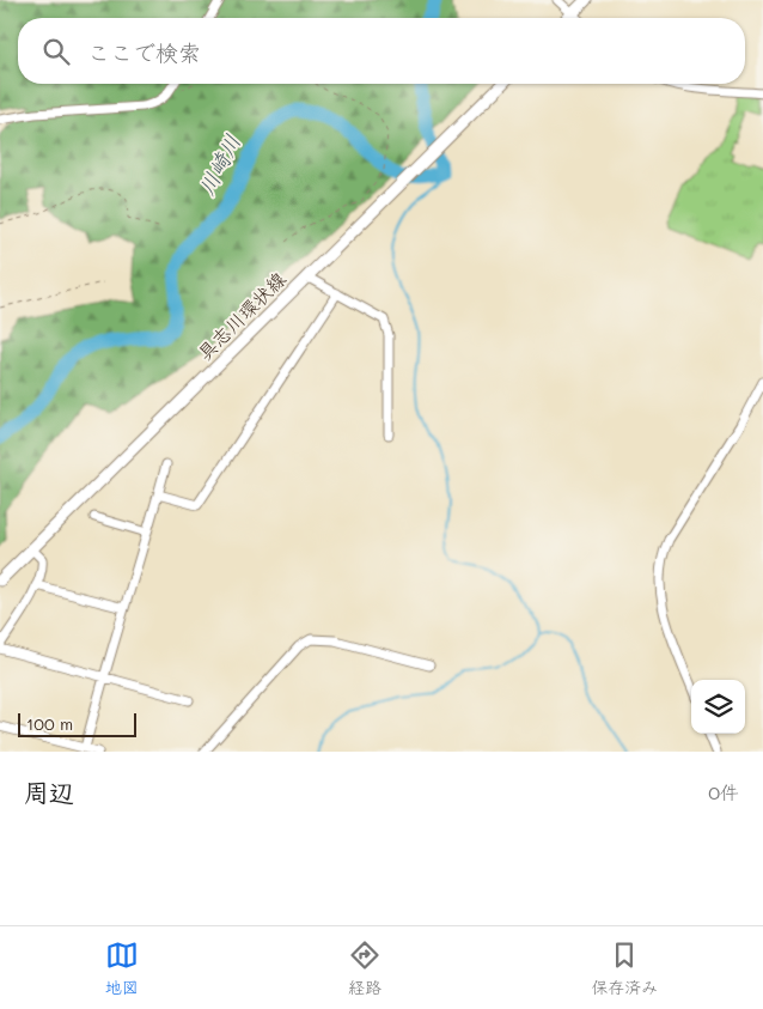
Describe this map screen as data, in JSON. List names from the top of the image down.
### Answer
{
  "streets": {
    "main road": ["具志川環状線"]
  },
  "water": ["川崎川"],
  "scale_bar": "100 m",
  "page": {
    "search": "ここで検索",
    "scale": "100 m",
    "heading": ["周辺", "0件"],
    "nav": ["地図", "経路", "保存済み"]
  }
}
